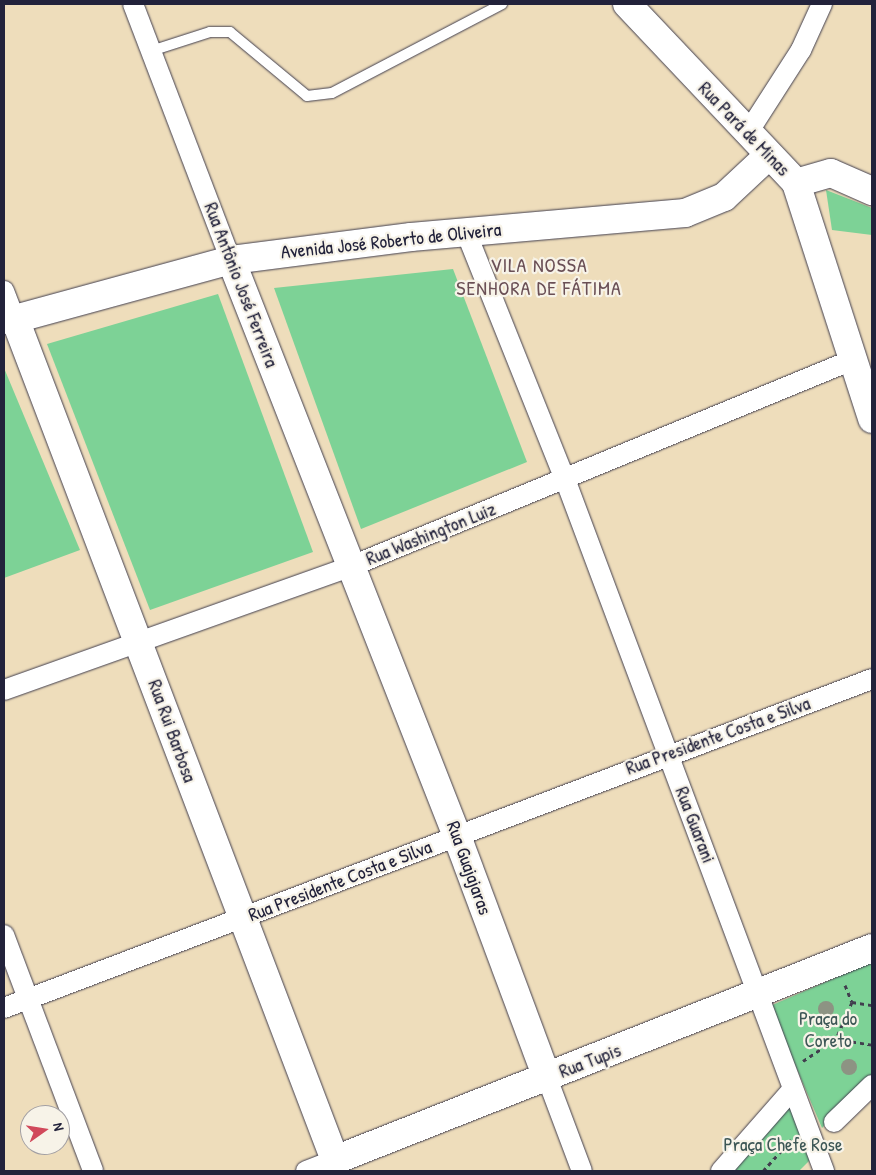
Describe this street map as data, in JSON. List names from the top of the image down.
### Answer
{
  "streets": {
    "main road": [
      "Rua Pará de Minas",
      "Avenida José Roberto de Oliveira",
      "Rua Antônio José Ferreira",
      "Rua Rui Barbosa",
      "Rua Guajajaras",
      "Rua Tupis"
    ],
    "street": ["Rua Washington Luiz", "Rua Presidente Costa e Silva", "Rua Guarani"]
  },
  "crossings": [
    ["Rua Pará de Minas", "Avenida José Roberto de Oliveira"],
    ["Rua Pará de Minas", "Rua Washington Luiz"],
    ["Avenida José Roberto de Oliveira", "Rua Antônio José Ferreira"],
    ["Avenida José Roberto de Oliveira", "Rua Rui Barbosa"],
    ["Avenida José Roberto de Oliveira", "Rua Guarani"],
    ["Rua Antônio José Ferreira", "Rua Washington Luiz"],
    ["Rua Antônio José Ferreira", "Rua Guajajaras"],
    ["Rua Washington Luiz", "Rua Rui Barbosa"],
    ["Rua Washington Luiz", "Rua Guarani"],
    ["Rua Washington Luiz", "Rua Guajajaras"],
    ["Rua Rui Barbosa", "Rua Presidente Costa e Silva"],
    ["Rua Rui Barbosa", "Rua Tupis"],
    ["Rua Presidente Costa e Silva", "Rua Guarani"],
    ["Rua Presidente Costa e Silva", "Rua Guajajaras"],
    ["Rua Guarani", "Rua Tupis"],
    ["Rua Guajajaras", "Rua Tupis"]
  ],
  "districts": ["VILA NOSSA SENHORA DE FÁTIMA"],
  "parks": ["Praça do Coreto", "Praça Chefe Rose"],
  "north": "right"
}
